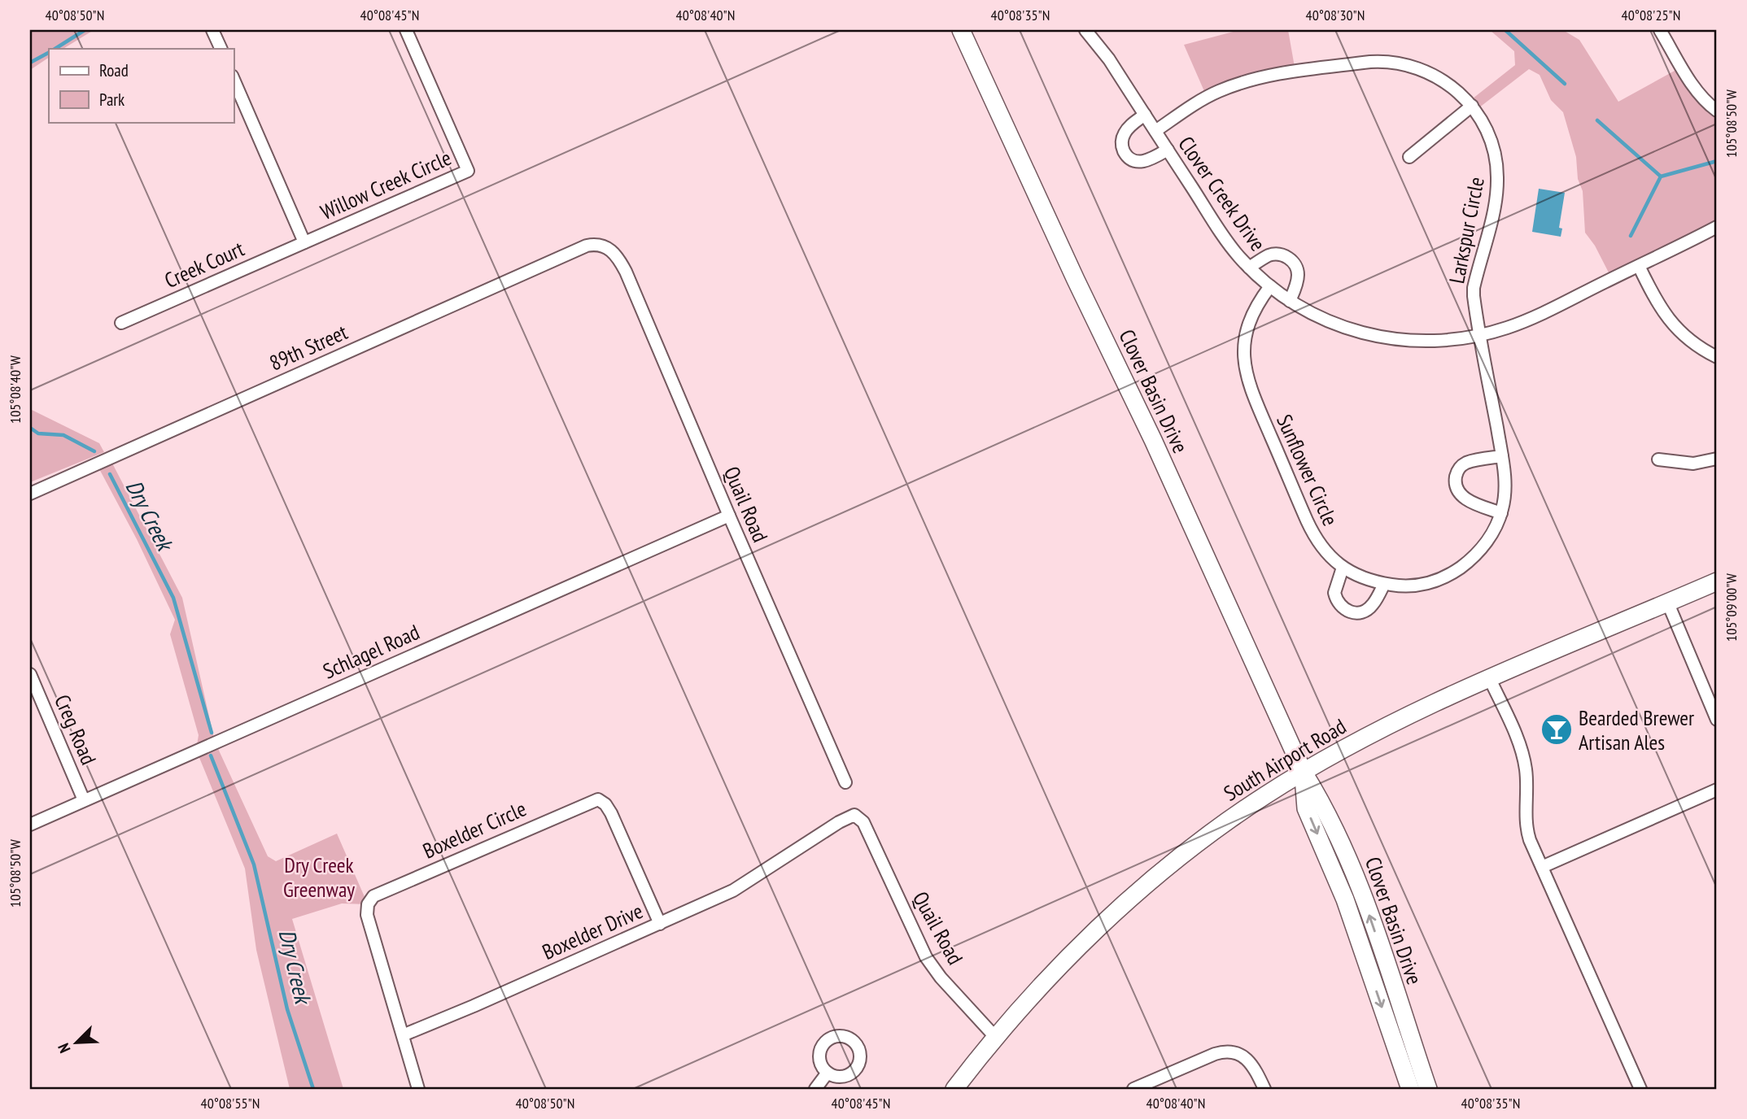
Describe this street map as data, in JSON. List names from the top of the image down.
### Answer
{
  "streets": {
    "street": [
      "Willow Creek Circle",
      "Clover Creek Drive",
      "Larkspur Circle",
      "Creek Court",
      "89th Street",
      "Clover Basin Drive",
      "Sunflower Circle",
      "Quail Road",
      "Schlagel Road",
      "Creg Road",
      "South Airport Road",
      "Boxelder Circle",
      "Boxelder Drive"
    ]
  },
  "crossings": [
    ["Willow Creek Circle", "Creek Court"],
    ["Clover Creek Drive", "Larkspur Circle"],
    ["Clover Creek Drive", "Sunflower Circle"],
    ["Larkspur Circle", "Sunflower Circle"],
    ["89th Street", "Quail Road"],
    ["Clover Basin Drive", "South Airport Road"],
    ["Quail Road", "Schlagel Road"],
    ["Quail Road", "South Airport Road"],
    ["Quail Road", "Boxelder Drive"],
    ["Schlagel Road", "Creg Road"],
    ["Boxelder Circle", "Boxelder Drive"]
  ],
  "water": ["Dry Creek"],
  "parks": ["Dry Creek Greenway"],
  "places": {
    "bar": ["Bearded Brewer Artisan Ales"]
  },
  "legend": ["Road", "Park"],
  "north": "bottom left",
  "coordinates": [
    "40°08'50\"N",
    "40°08'45\"N",
    "40°08'40\"N",
    "40°08'35\"N",
    "40°08'30\"N",
    "40°08'25\"N",
    "105°08'50\"W",
    "105°08'40\"W",
    "105°09'00\"W",
    "40°08'55\"N"
  ]
}
